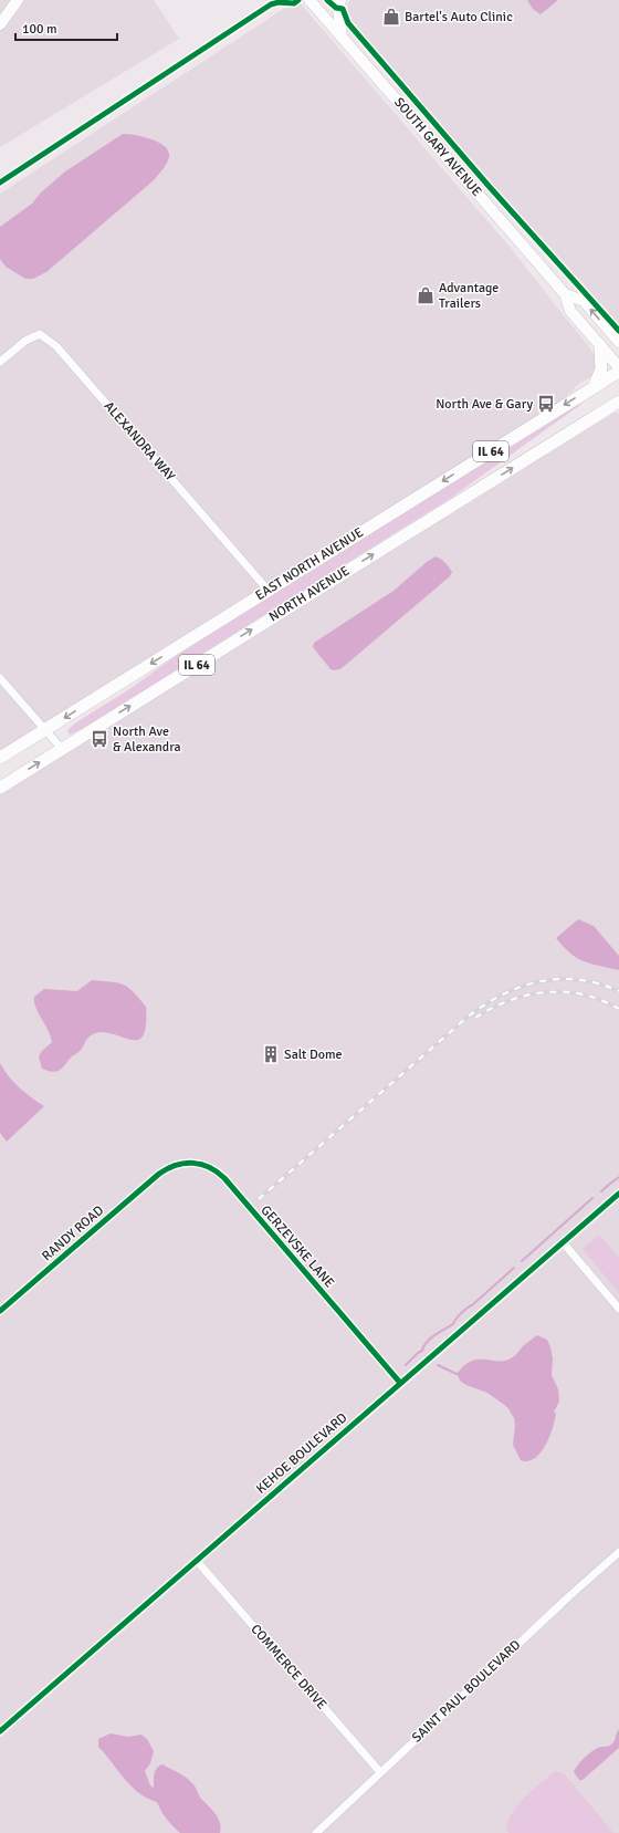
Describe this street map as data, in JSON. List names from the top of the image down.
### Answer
{
  "streets": {
    "main road": [
      "SOUTH GARY AVENUE",
      "IL 64",
      "EAST NORTH AVENUE",
      "NORTH AVENUE"
    ],
    "street": [
      "ALEXANDRA WAY",
      "RANDY ROAD",
      "GERZEVSKE LANE",
      "KEHOE BOULEVARD",
      "COMMERCE DRIVE",
      "SAINT PAUL BOULEVARD"
    ]
  },
  "crossings": [
    ["ALEXANDRA WAY", "EAST NORTH AVENUE"],
    ["RANDY ROAD", "GERZEVSKE LANE"],
    ["GERZEVSKE LANE", "KEHOE BOULEVARD"],
    ["KEHOE BOULEVARD", "COMMERCE DRIVE"],
    ["COMMERCE DRIVE", "SAINT PAUL BOULEVARD"]
  ],
  "one_way": ["EAST NORTH AVENUE", "NORTH AVENUE"],
  "places": {
    "shop": ["Bartel's Auto Clinic", "Advantage Trailers"],
    "bus stop": ["North Ave & Gary", "North Ave & Alexandra"],
    "building": ["Salt Dome"]
  },
  "scale_bar": "100 m"
}
